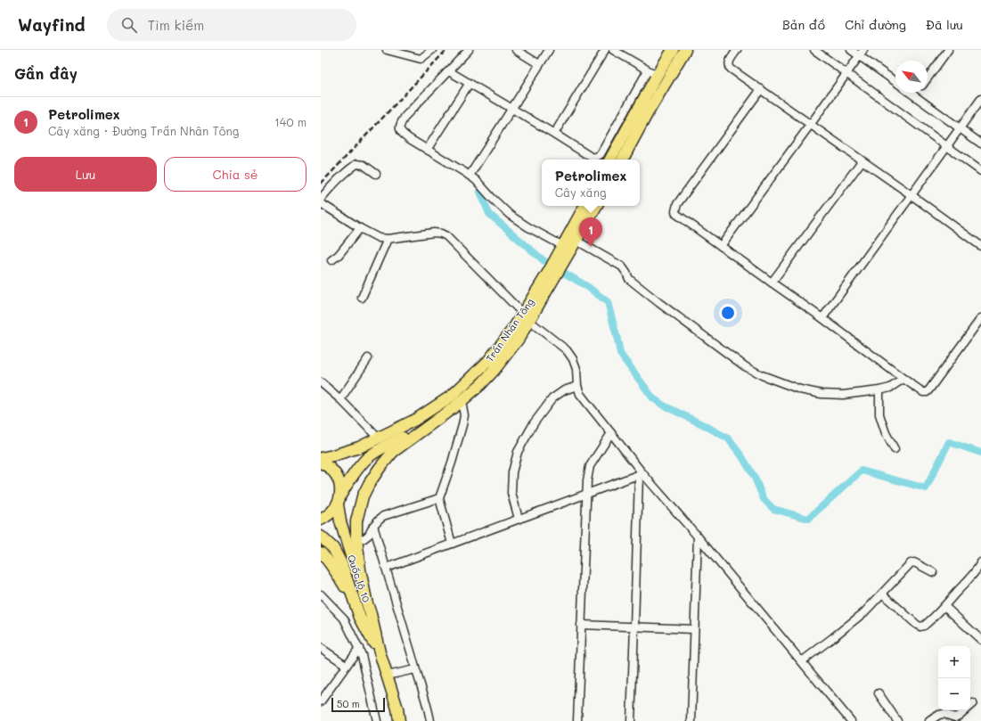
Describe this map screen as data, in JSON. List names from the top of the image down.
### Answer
{
  "streets": {
    "highway": ["Trần Nhân Tông", "Quốc lộ 10"]
  },
  "crossings": [
    ["Trần Nhân Tông", "Quốc lộ 10"]
  ],
  "scale_bar": "50 m",
  "north": "top left",
  "page": {
    "header": "Wayfind",
    "search": "Tìm kiếm",
    "nav": ["Bản đồ", "Chỉ đường", "Đã lưu"],
    "heading": "Gần đây",
    "list": [
      {
        "mark": "1",
        "name": "Petrolimex",
        "note": "Cây xăng · Đường Trần Nhân Tông",
        "value": "140 m"
      }
    ],
    "buttons": ["Lưu", "Chia sẻ"],
    "popup": ["Petrolimex", "Cây xăng"],
    "pins": "1",
    "map_buttons": ["+", "−"],
    "scale": "50 m"
  }
}
